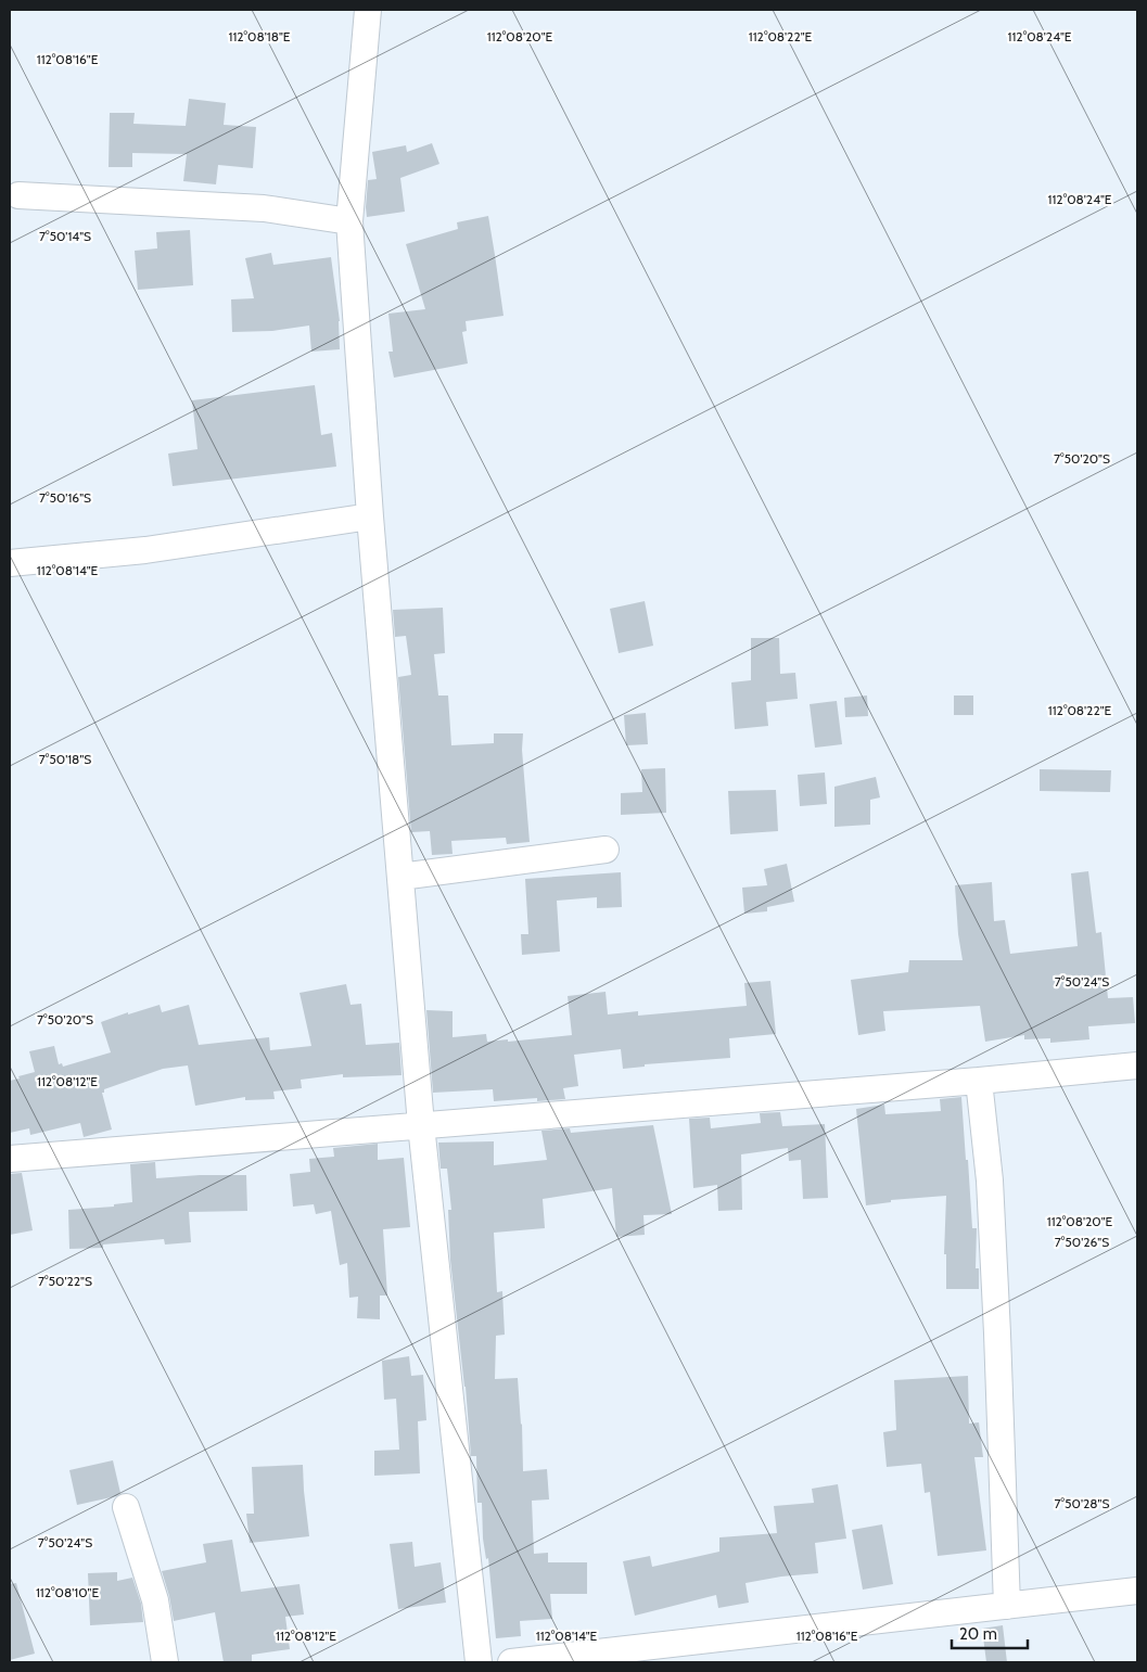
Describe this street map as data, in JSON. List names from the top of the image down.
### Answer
{
  "scale_bar": "20 m",
  "coordinates": [
    "112°08'18\"E",
    "112°08'20\"E",
    "112°08'22\"E",
    "112°08'24\"E",
    "112°08'16\"E",
    "7°50'14\"S",
    "7°50'20\"S",
    "7°50'16\"S",
    "112°08'14\"E",
    "7°50'18\"S",
    "7°50'24\"S",
    "112°08'12\"E",
    "7°50'26\"S",
    "7°50'22\"S",
    "7°50'28\"S",
    "112°08'10\"E"
  ]
}
